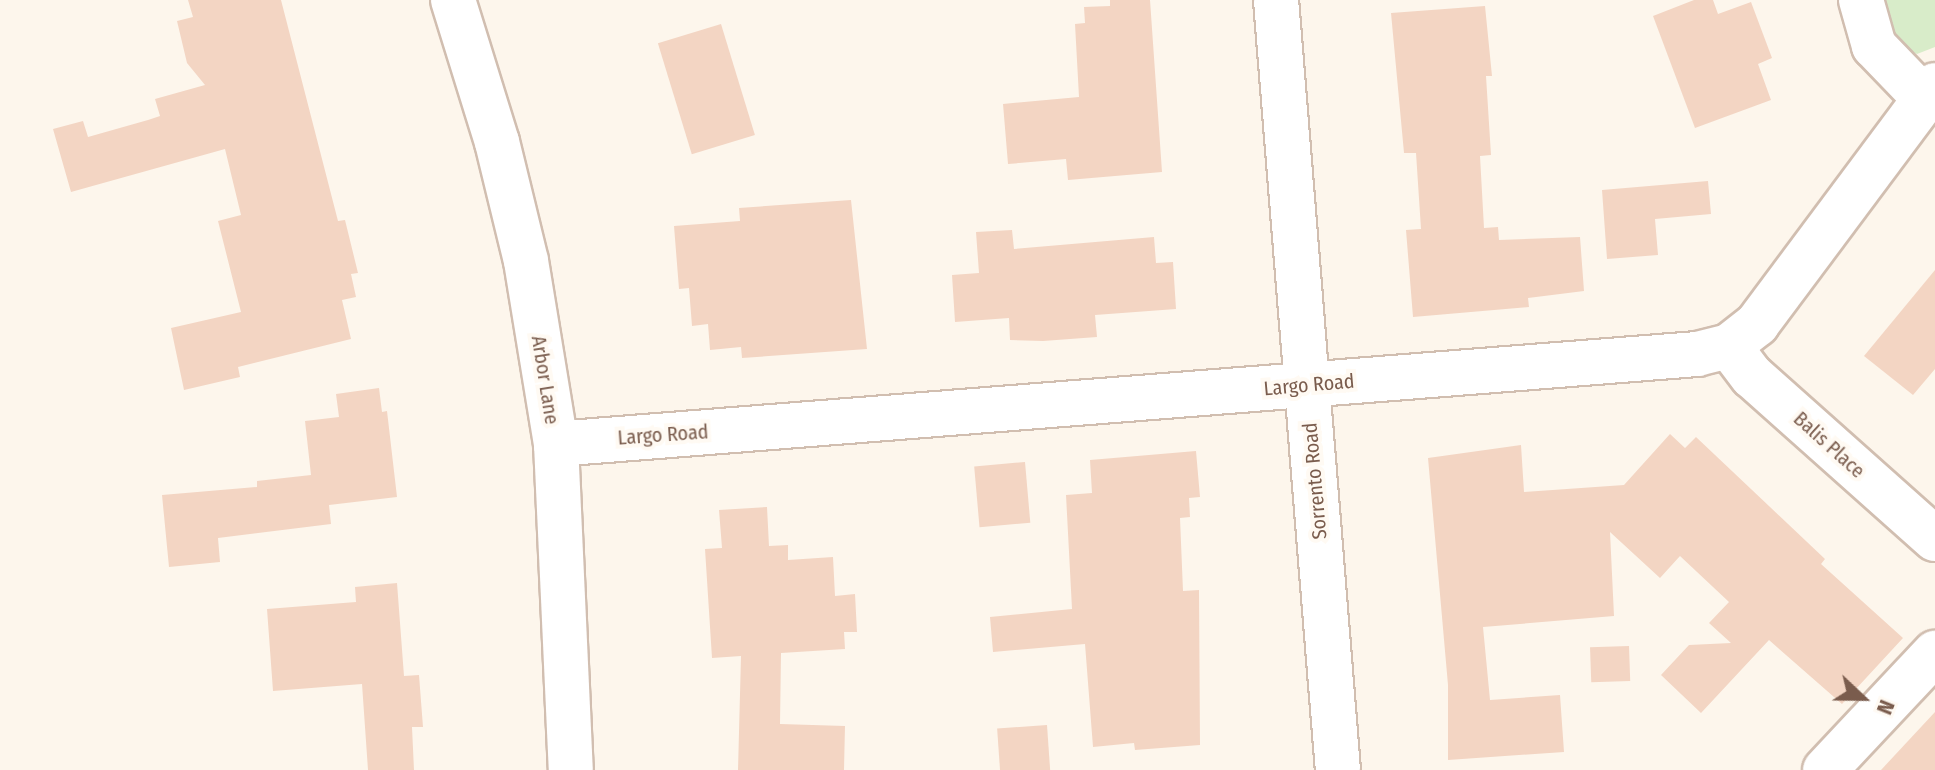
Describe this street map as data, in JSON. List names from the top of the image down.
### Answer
{
  "streets": {
    "street": [
      "Arbor Lane",
      "Largo Road",
      "Balis Place",
      "Sorrento Road"
    ]
  },
  "crossings": [
    ["Arbor Lane", "Largo Road"],
    ["Largo Road", "Balis Place"],
    ["Largo Road", "Sorrento Road"]
  ],
  "north": "right"
}
